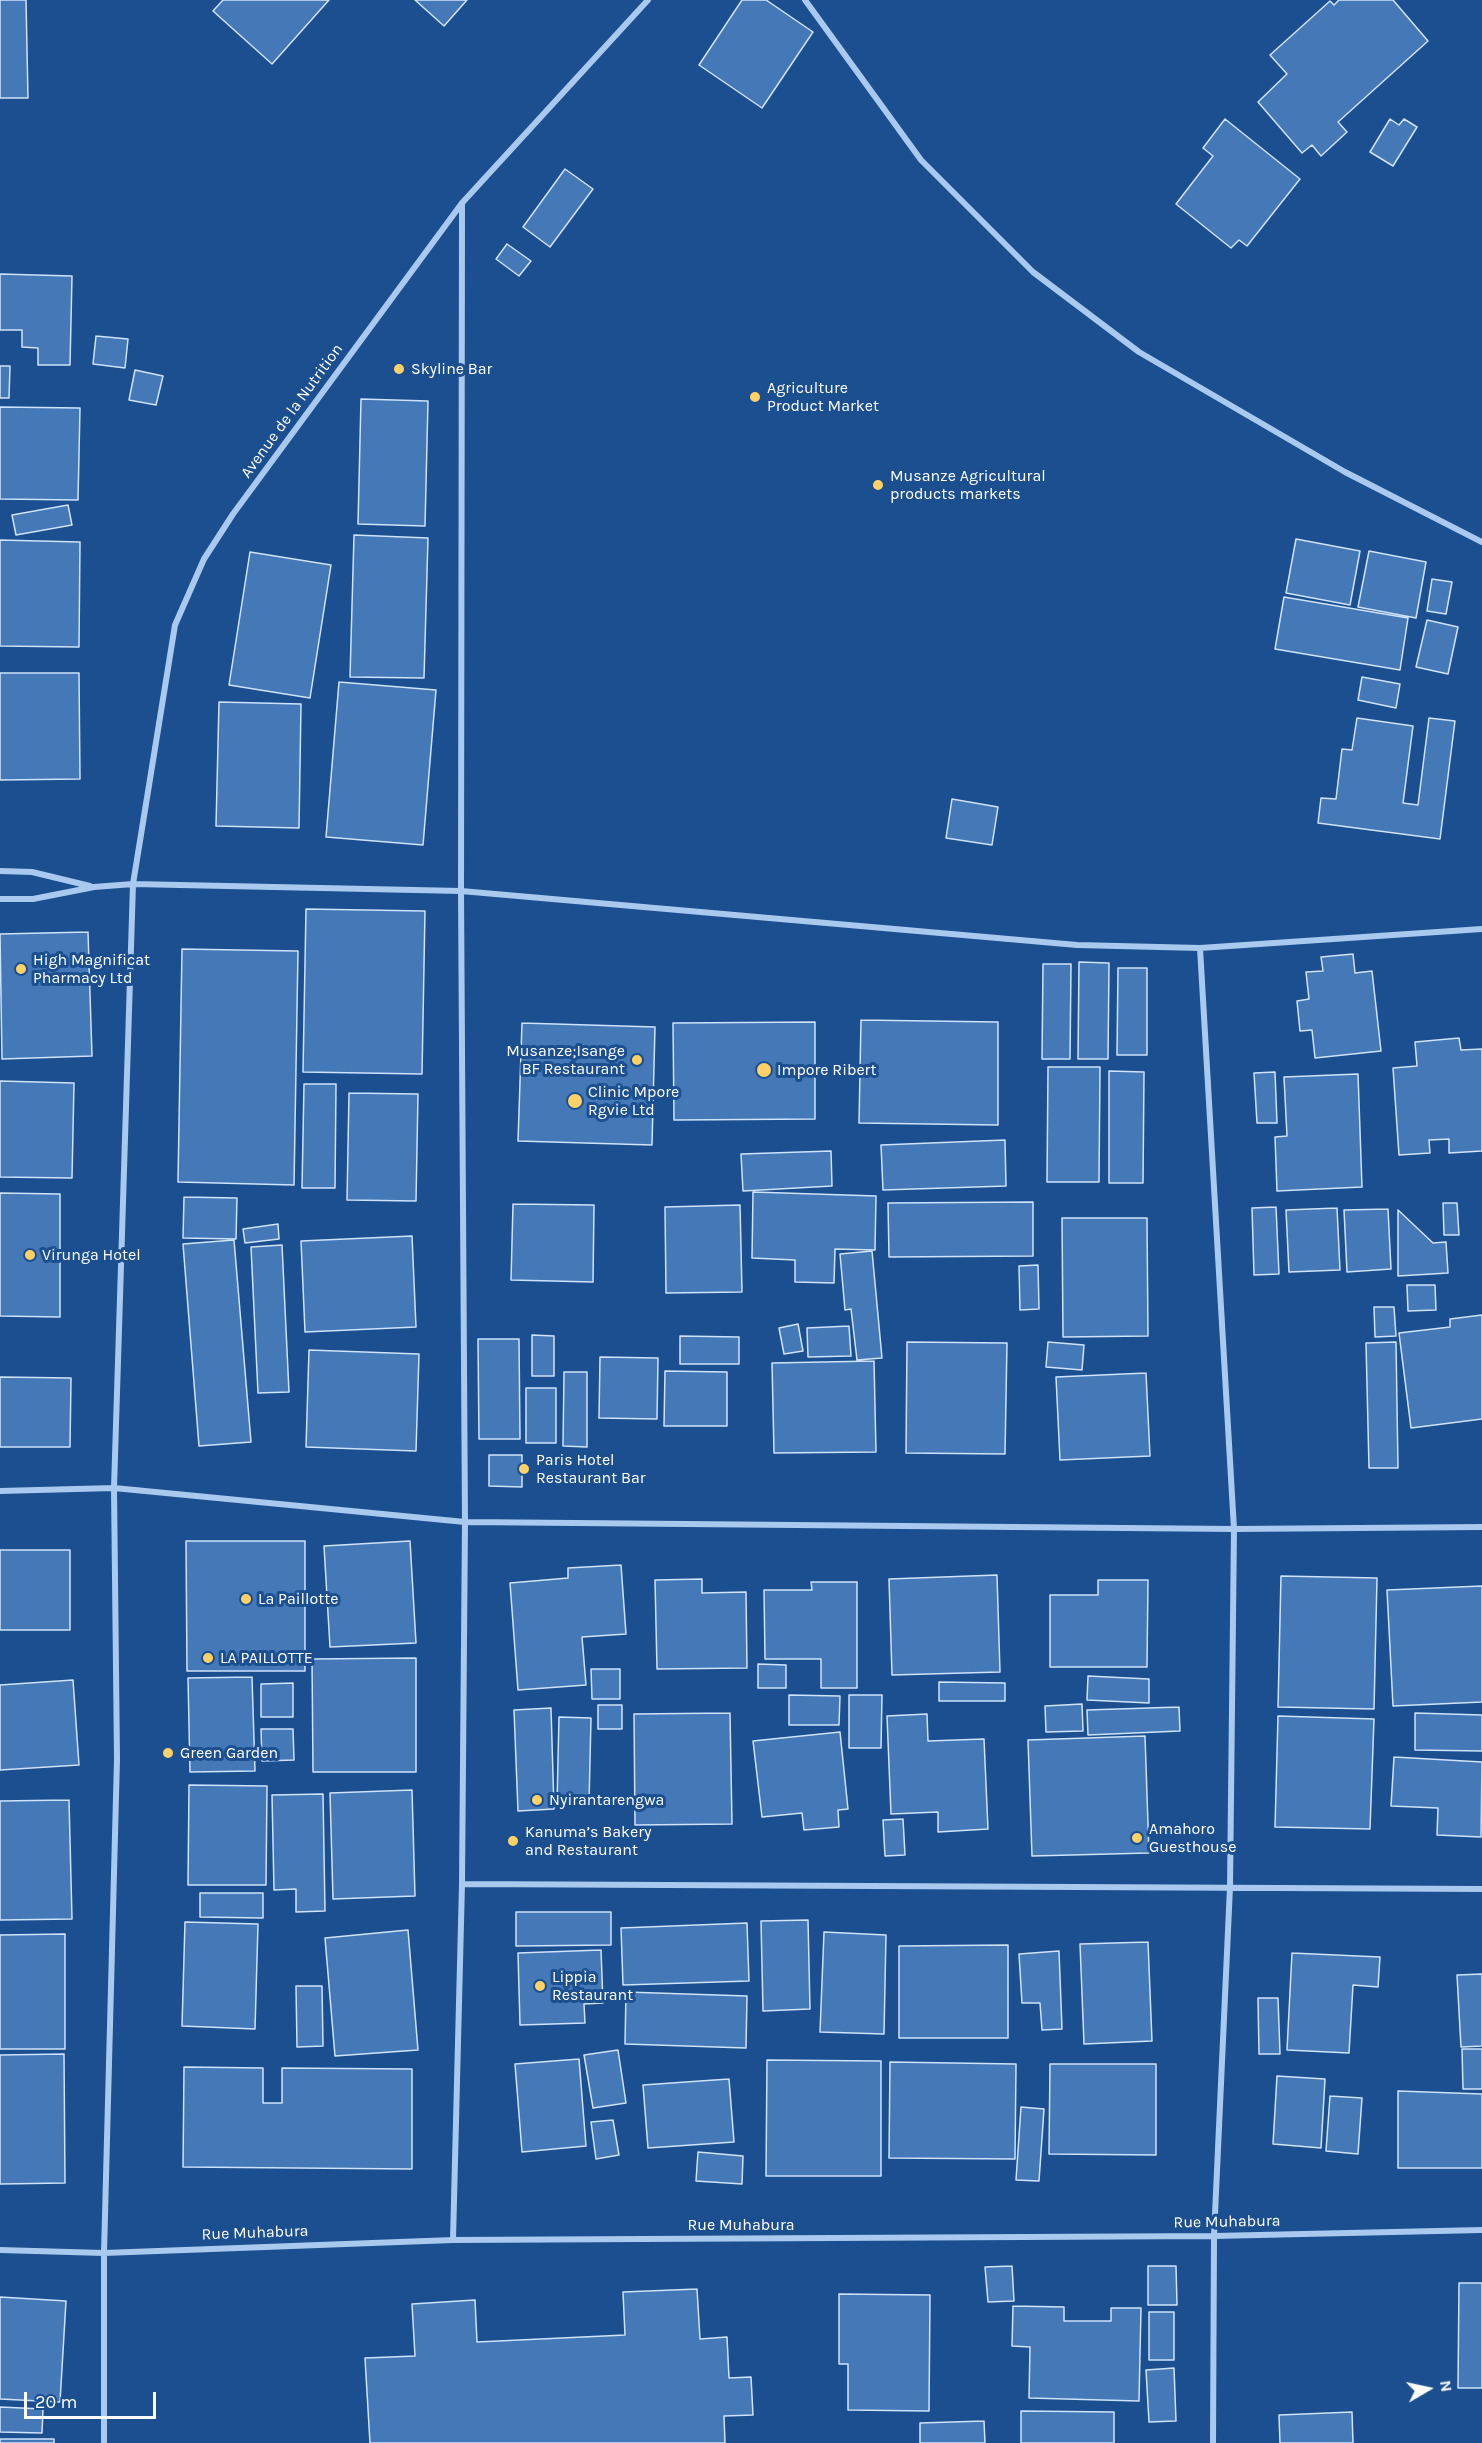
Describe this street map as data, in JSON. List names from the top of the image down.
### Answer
{
  "streets": {
    "street": ["Avenue de la Nutrition", "Rue Muhabura"]
  },
  "crossings": [
    ["Avenue de la Nutrition", "Rue Muhabura"]
  ],
  "places": [
    "Skyline Bar",
    "Agriculture Product Market",
    "Musanze Agricultural products markets",
    "High Magnificat Pharmacy Ltd",
    "Musanze;Isange BF Restaurant",
    "Impore Ribert",
    "Clinic Mpore Rgvie Ltd",
    "Virunga Hotel",
    "Paris Hotel Restaurant Bar",
    "La Paillotte",
    "LA PAILLOTTE",
    "Green Garden",
    "Nyirantarengwa",
    "Amahoro Guesthouse",
    "Kanuma’s Bakery and Restaurant",
    "Lippia Restaurant"
  ],
  "scale_bar": "20 m",
  "north": "right"
}
